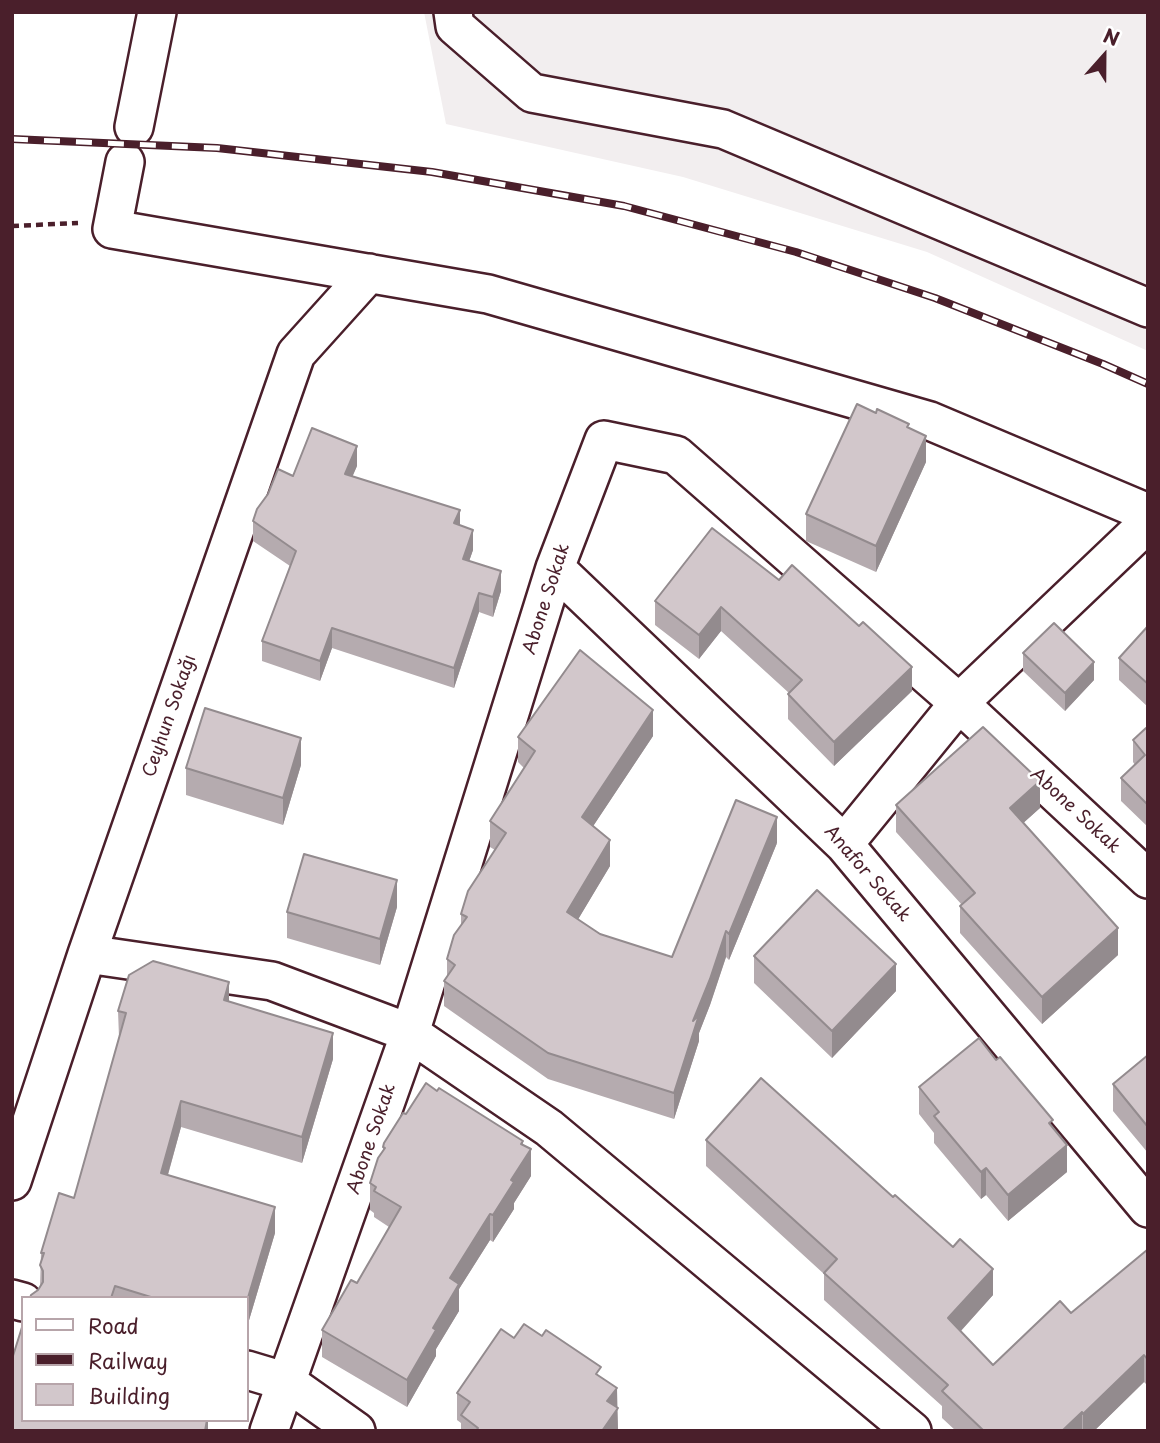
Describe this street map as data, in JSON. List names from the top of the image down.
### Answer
{
  "streets": {
    "street": ["Abone Sokak", "Ceyhun Sokağı", "Anafor Sokak"]
  },
  "crossings": [
    ["Abone Sokak", "Anafor Sokak"]
  ],
  "legend": ["Road", "Railway", "Building"],
  "north": "top"
}
